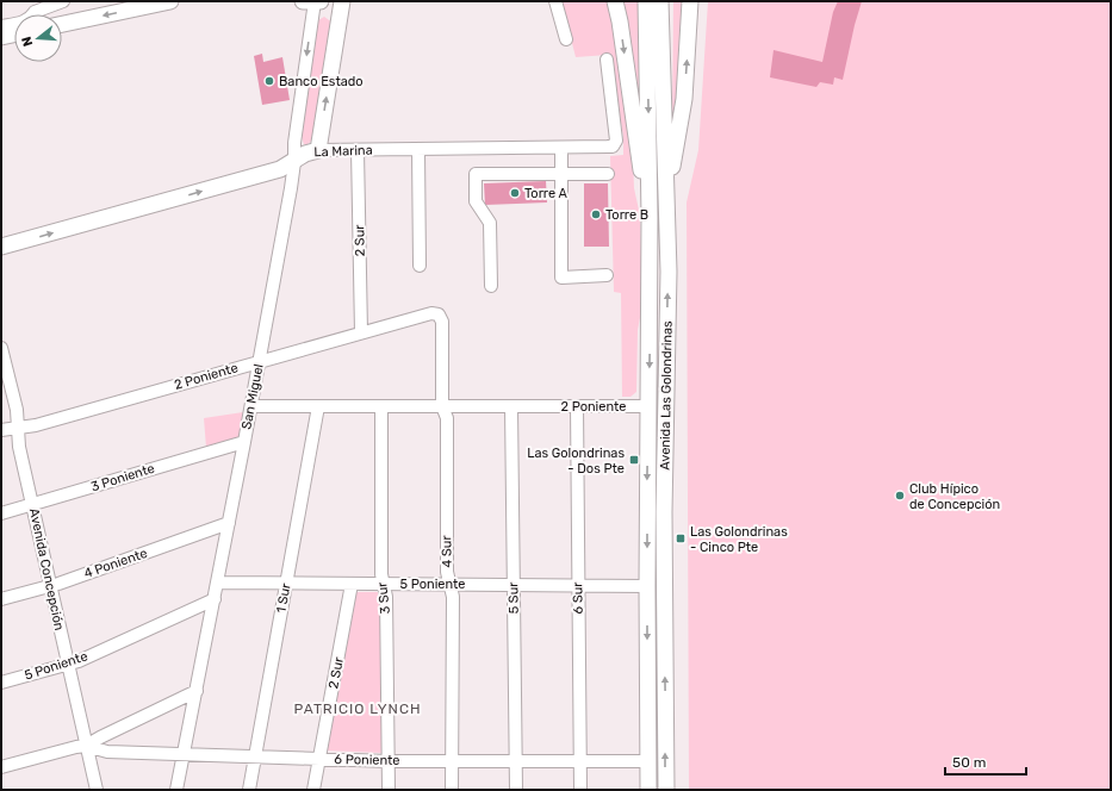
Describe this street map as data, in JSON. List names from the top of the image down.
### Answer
{
  "streets": {
    "main road": ["La Marina", "Avenida Las Golondrinas"],
    "street": [
      "2 Sur",
      "2 Poniente",
      "San Miguel",
      "3 Poniente",
      "4 Sur",
      "4 Poniente",
      "Avenida Concepción",
      "5 Poniente",
      "1 Sur",
      "3 Sur",
      "5 Sur",
      "6 Sur",
      "6 Poniente"
    ]
  },
  "crossings": [
    ["La Marina", "2 Sur"],
    ["La Marina", "San Miguel"],
    ["2 Sur", "2 Poniente"],
    ["2 Sur", "5 Poniente"],
    ["2 Sur", "6 Poniente"],
    ["2 Poniente", "Avenida Las Golondrinas"],
    ["2 Poniente", "San Miguel"],
    ["2 Poniente", "4 Sur"],
    ["2 Poniente", "Avenida Concepción"],
    ["2 Poniente", "1 Sur"],
    ["2 Poniente", "3 Sur"],
    ["2 Poniente", "5 Sur"],
    ["2 Poniente", "6 Sur"],
    ["Avenida Las Golondrinas", "5 Poniente"],
    ["Avenida Las Golondrinas", "6 Poniente"],
    ["San Miguel", "3 Poniente"],
    ["San Miguel", "4 Poniente"],
    ["San Miguel", "5 Poniente"],
    ["San Miguel", "6 Poniente"],
    ["3 Poniente", "Avenida Concepción"],
    ["4 Sur", "5 Poniente"],
    ["4 Sur", "6 Poniente"],
    ["4 Poniente", "Avenida Concepción"],
    ["Avenida Concepción", "5 Poniente"],
    ["Avenida Concepción", "6 Poniente"],
    ["5 Poniente", "1 Sur"],
    ["5 Poniente", "3 Sur"],
    ["5 Poniente", "5 Sur"],
    ["5 Poniente", "6 Sur"],
    ["1 Sur", "6 Poniente"],
    ["3 Sur", "6 Poniente"],
    ["5 Sur", "6 Poniente"],
    ["6 Sur", "6 Poniente"]
  ],
  "one_way": ["La Marina"],
  "districts": ["PATRICIO LYNCH"],
  "places": {
    "other": [
      "Banco Estado",
      "Torre A",
      "Torre B",
      "Club Hípico de Concepción"
    ],
    "transit": ["Las Golondrinas - Dos Pte", "Las Golondrinas - Cinco Pte"]
  },
  "scale_bar": "50 m",
  "north": "left"
}
